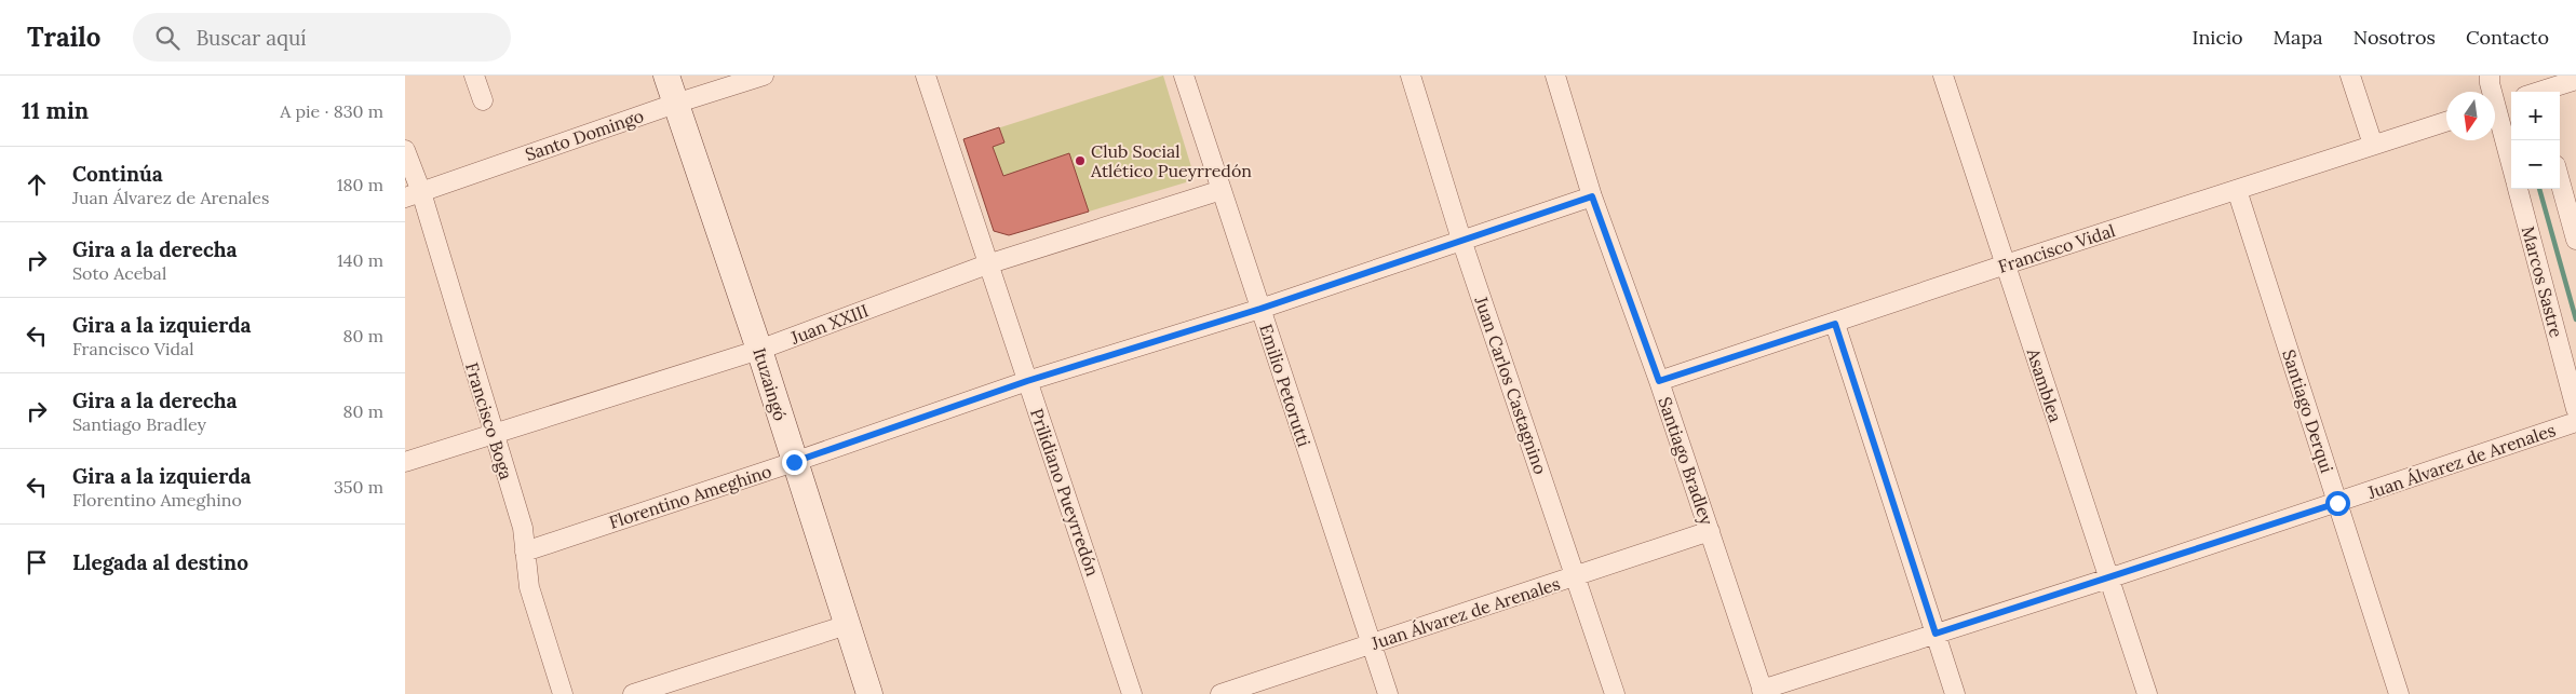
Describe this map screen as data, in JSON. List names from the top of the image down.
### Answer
{
  "streets": {
    "street": [
      "Santo Domingo",
      "Francisco Vidal",
      "Marcos Sastre",
      "Juan XXIII",
      "Ituzaingó",
      "Emilio Petorutti",
      "Juan Carlos Castagnino",
      "Asamblea",
      "Santiago Derqui",
      "Francisco Boga",
      "Santiago Bradley",
      "Juan Álvarez de Arenales",
      "Prilidiano Pueyrredón",
      "Florentino Ameghino"
    ]
  },
  "crossings": [
    ["Santo Domingo", "Ituzaingó"],
    ["Santo Domingo", "Francisco Boga"],
    ["Francisco Vidal", "Asamblea"],
    ["Francisco Vidal", "Santiago Derqui"],
    ["Francisco Vidal", "Santiago Bradley"],
    ["Juan XXIII", "Ituzaingó"],
    ["Juan XXIII", "Emilio Petorutti"],
    ["Juan XXIII", "Francisco Boga"],
    ["Juan XXIII", "Prilidiano Pueyrredón"],
    ["Ituzaingó", "Florentino Ameghino"],
    ["Emilio Petorutti", "Juan Álvarez de Arenales"],
    ["Emilio Petorutti", "Florentino Ameghino"],
    ["Juan Carlos Castagnino", "Juan Álvarez de Arenales"],
    ["Juan Carlos Castagnino", "Florentino Ameghino"],
    ["Asamblea", "Juan Álvarez de Arenales"],
    ["Santiago Derqui", "Juan Álvarez de Arenales"],
    ["Francisco Boga", "Florentino Ameghino"],
    ["Santiago Bradley", "Juan Álvarez de Arenales"],
    ["Santiago Bradley", "Florentino Ameghino"],
    ["Prilidiano Pueyrredón", "Florentino Ameghino"]
  ],
  "places": ["Club Social Atlético Pueyrredón"],
  "north": "bottom",
  "page": {
    "header": "Trailo",
    "search": "Buscar aquí",
    "nav": [
      "Inicio",
      "Mapa",
      "Nosotros",
      "Contacto"
    ],
    "heading": ["11 min", "A pie · 830 m"],
    "map_buttons": ["+", "−"],
    "list": [
      ["Continúa", "Juan Álvarez de Arenales", "180 m"],
      ["Gira a la derecha", "Soto Acebal", "140 m"],
      ["Gira a la izquierda", "Francisco Vidal", "80 m"],
      ["Gira a la derecha", "Santiago Bradley", "80 m"],
      ["Gira a la izquierda", "Florentino Ameghino", "350 m"],
      "Llegada al destino"
    ]
  }
}
